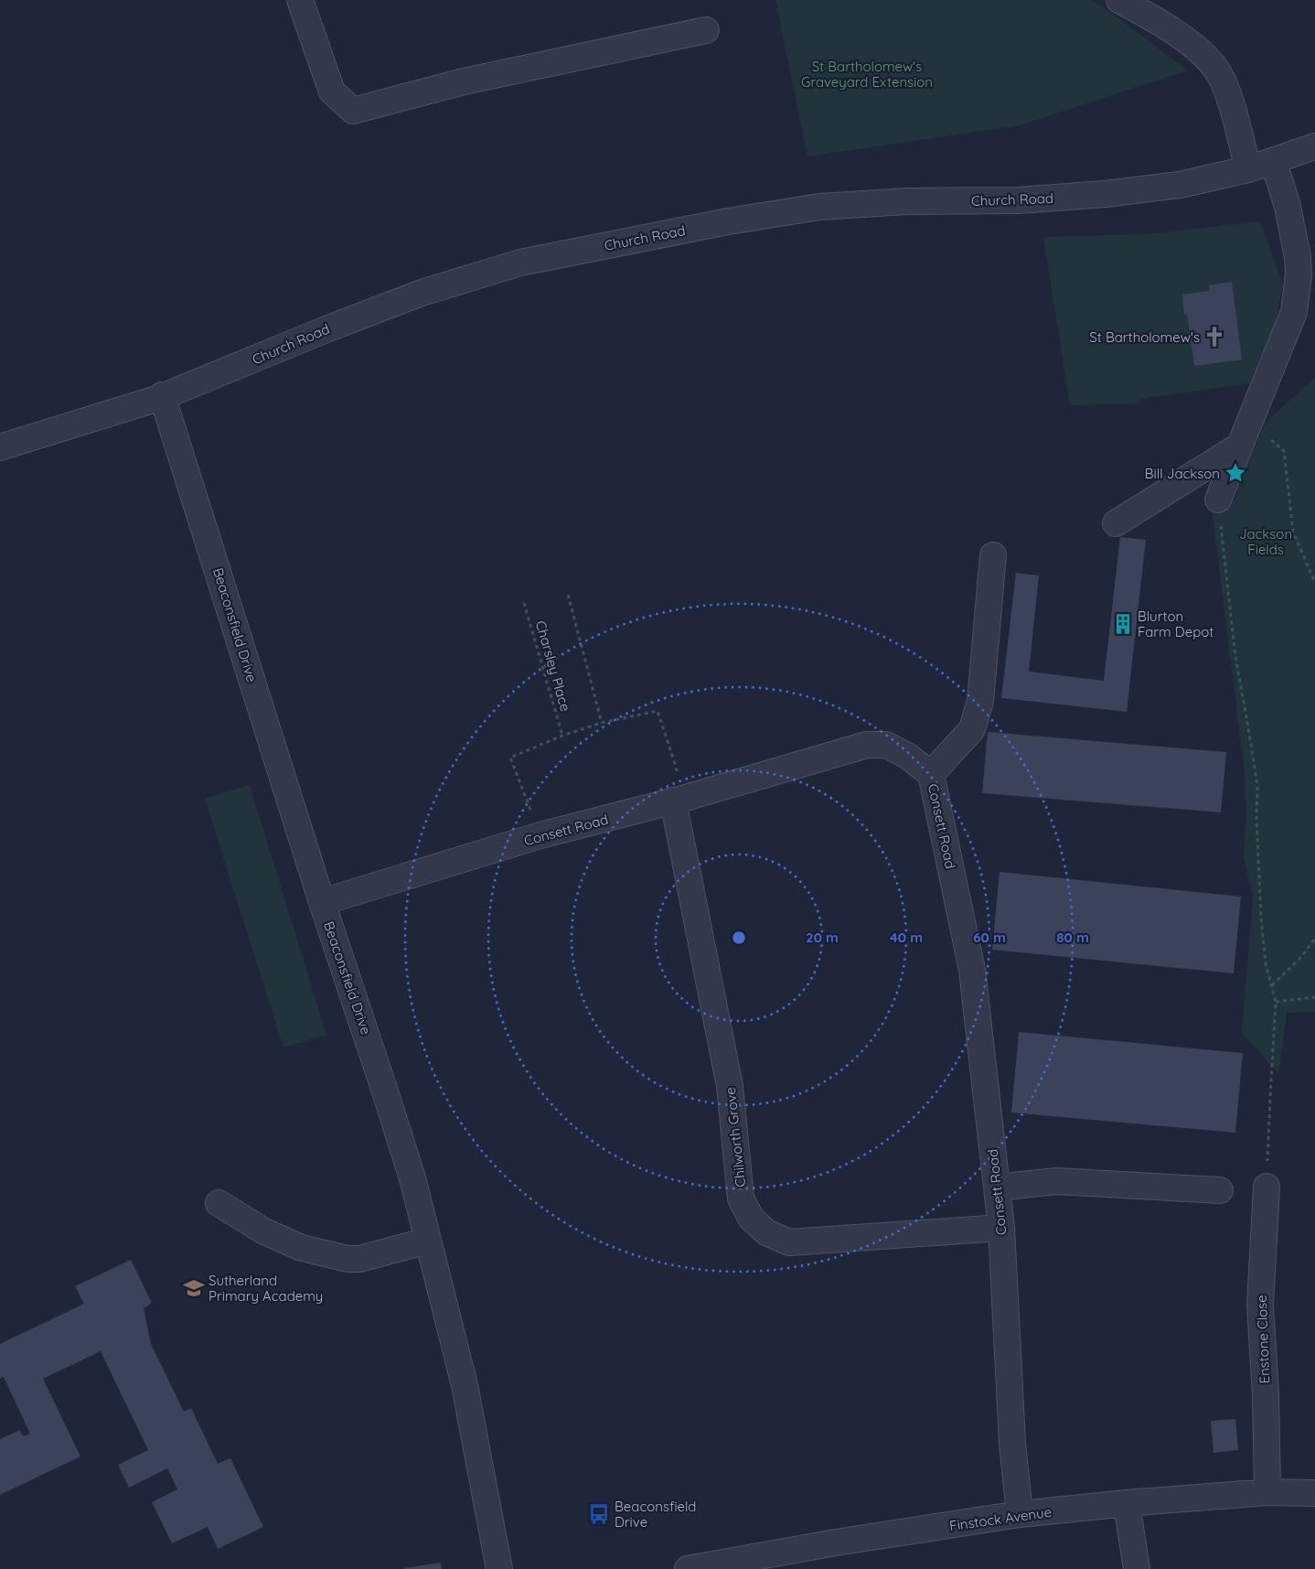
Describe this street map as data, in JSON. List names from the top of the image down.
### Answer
{
  "streets": {
    "street": [
      "Church Road",
      "Beaconsfield Drive",
      "Consett Road",
      "Chilworth Grove",
      "Enstone Close",
      "Finstock Avenue"
    ],
    "path": ["Charsley Place"]
  },
  "crossings": [
    ["Church Road", "Beaconsfield Drive"],
    ["Beaconsfield Drive", "Consett Road"],
    ["Consett Road", "Chilworth Grove"],
    ["Consett Road", "Finstock Avenue"],
    ["Enstone Close", "Finstock Avenue"]
  ],
  "parks": ["St Bartholomew's Graveyard Extension", "Jackson Fields"],
  "places": {
    "church": ["St Bartholomew's"],
    "place": ["Bill Jackson"],
    "building": ["Blurton Farm Depot"],
    "school or university": ["Sutherland Primary Academy"],
    "bus stop": ["Beaconsfield Drive"]
  },
  "rings": [
    "20 m",
    "40 m",
    "60 m",
    "80 m"
  ]
}
